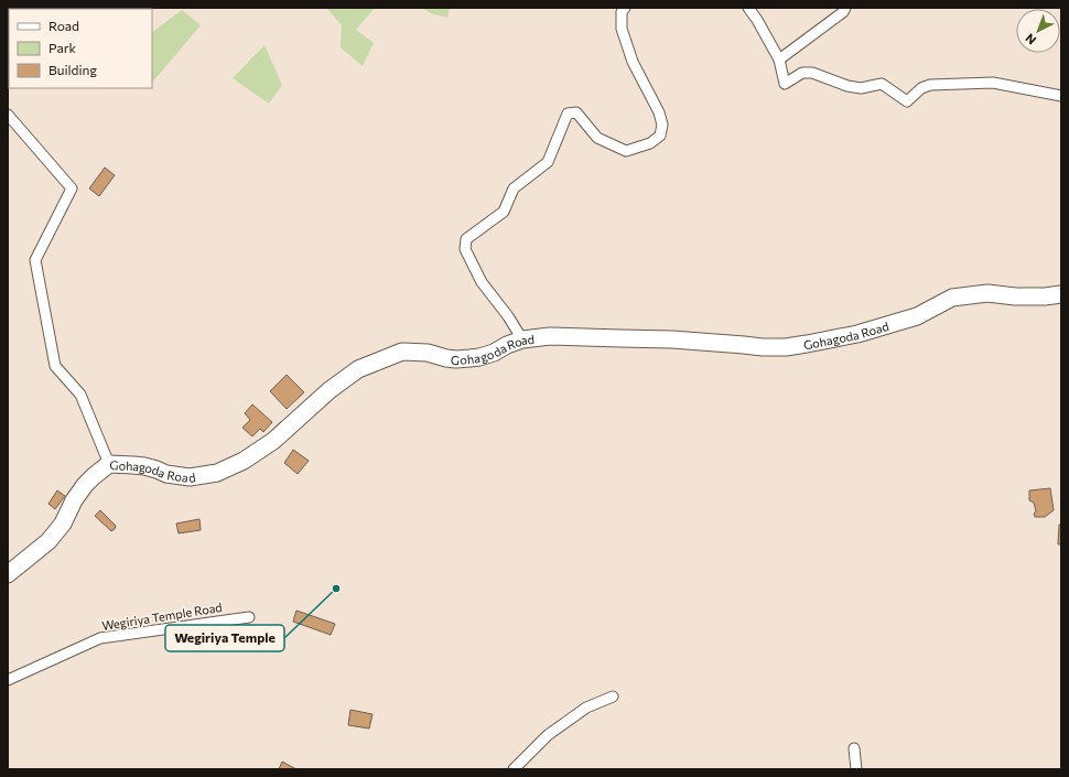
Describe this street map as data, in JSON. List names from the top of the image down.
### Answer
{
  "streets": {
    "main road": ["Gohagoda Road"],
    "street": ["Wegiriya Temple Road"]
  },
  "places": ["Wegiriya Temple"],
  "legend": ["Road", "Park", "Building"],
  "north": "bottom left"
}
